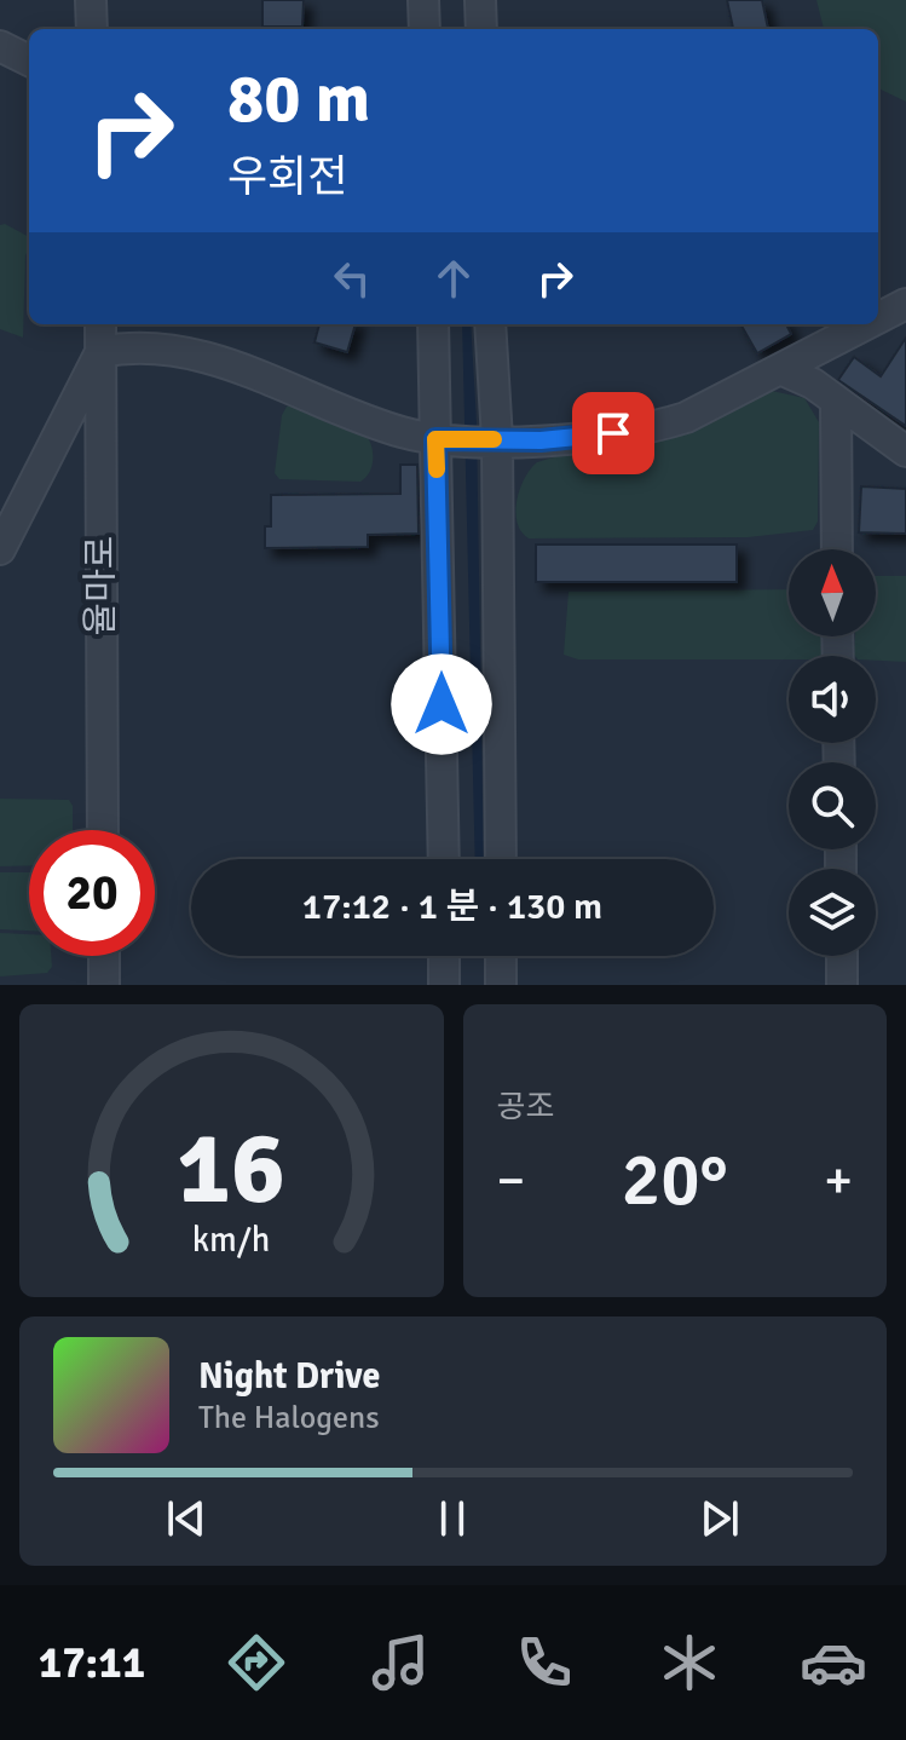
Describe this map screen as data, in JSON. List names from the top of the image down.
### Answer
{
  "streets": {
    "street": ["율마로"]
  },
  "north": "top",
  "page": {
    "turn": ["80 m", "우회전"],
    "limit": "20",
    "trip": "17:12 · 1 분 · 130 m",
    "tile": "공조",
    "heat": ["−", "20°", "+"],
    "song": ["Night Drive", "The Halogens"],
    "tabs": "17:11",
    "gauge": ["16", "km/h"]
  }
}
